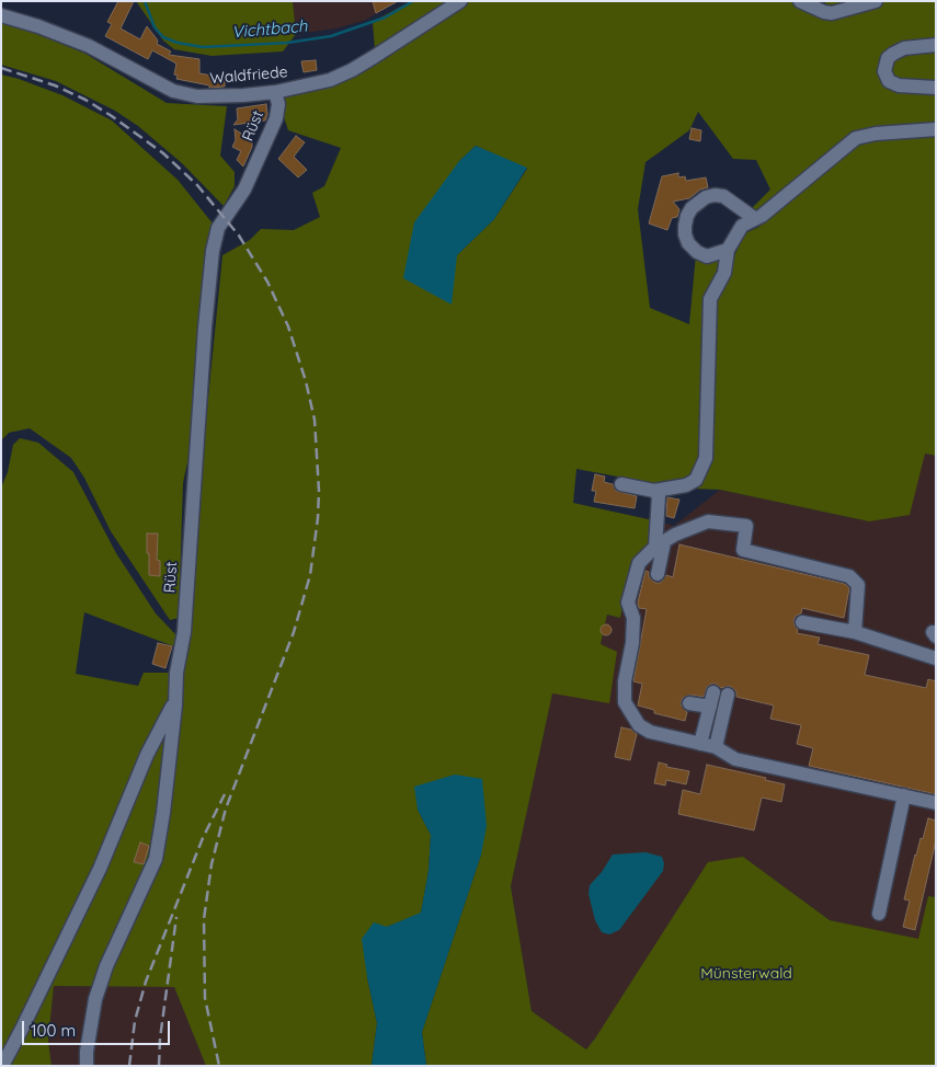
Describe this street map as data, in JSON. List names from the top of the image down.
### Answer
{
  "streets": {
    "street": ["Waldfriede", "Rüst"]
  },
  "crossings": [
    ["Waldfriede", "Rüst"]
  ],
  "water": ["Vichtbach"],
  "parks": ["Münsterwald"],
  "scale_bar": "100 m"
}
